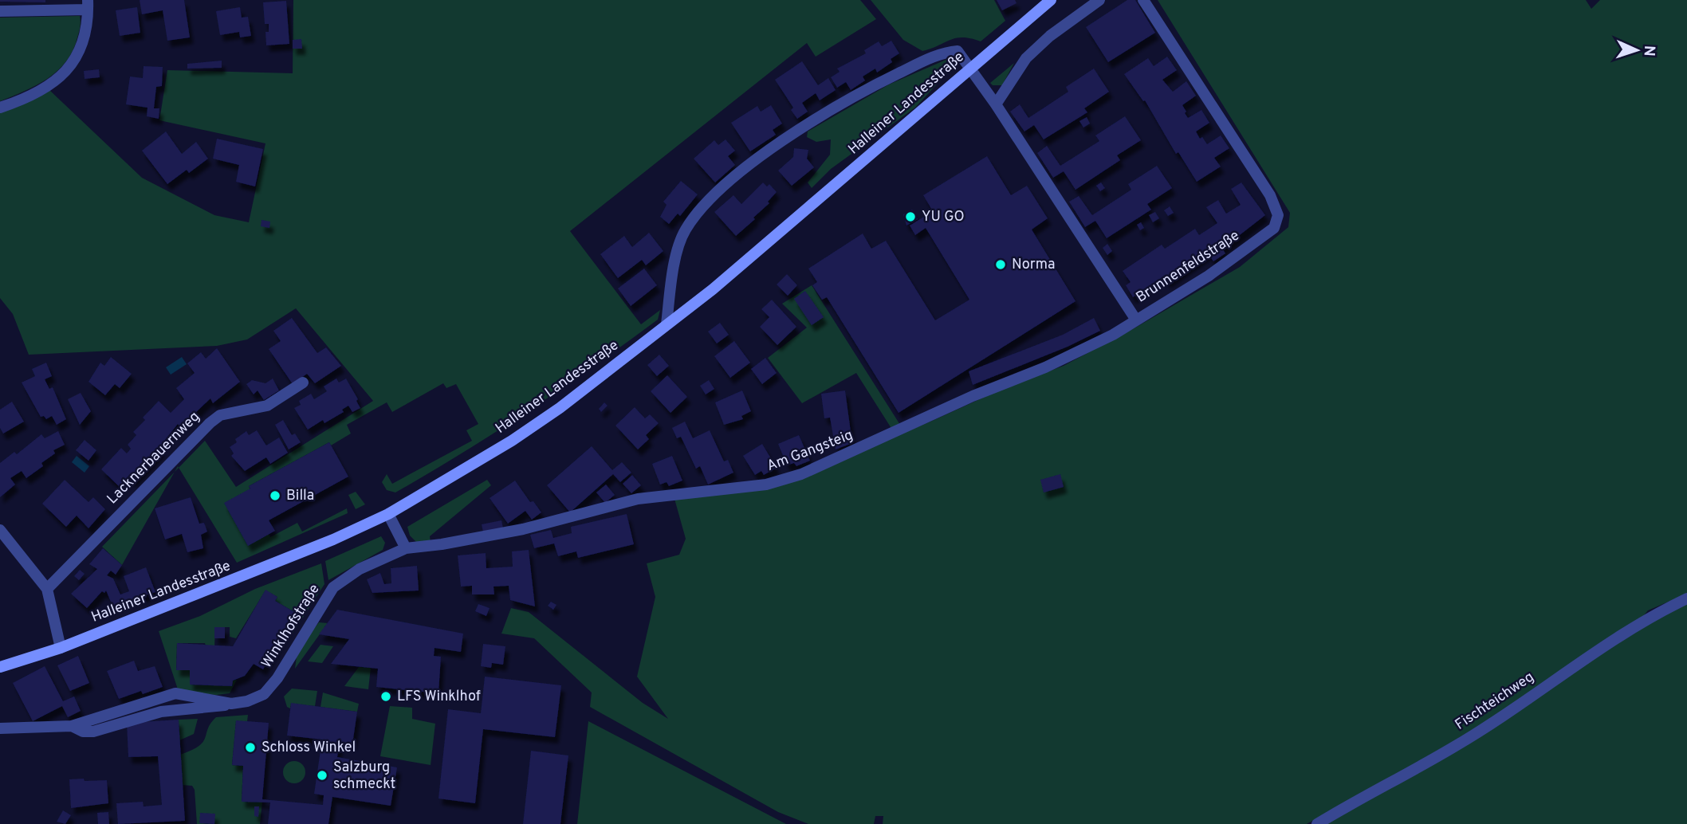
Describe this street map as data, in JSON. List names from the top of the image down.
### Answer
{
  "streets": {
    "main road": ["Halleiner Landesstraße"],
    "street": [
      "Brunnenfeldstraße",
      "Am Gangsteig",
      "Lacknerbauernweg",
      "Winklhofstraße",
      "Fischteichweg"
    ]
  },
  "crossings": [
    ["Halleiner Landesstraße", "Brunnenfeldstraße"],
    ["Brunnenfeldstraße", "Am Gangsteig"],
    ["Am Gangsteig", "Winklhofstraße"]
  ],
  "places": [
    "YU GO",
    "Norma",
    "Billa",
    "LFS Winklhof",
    "Schloss Winkel",
    "Salzburg schmeckt"
  ],
  "north": "right"
}
